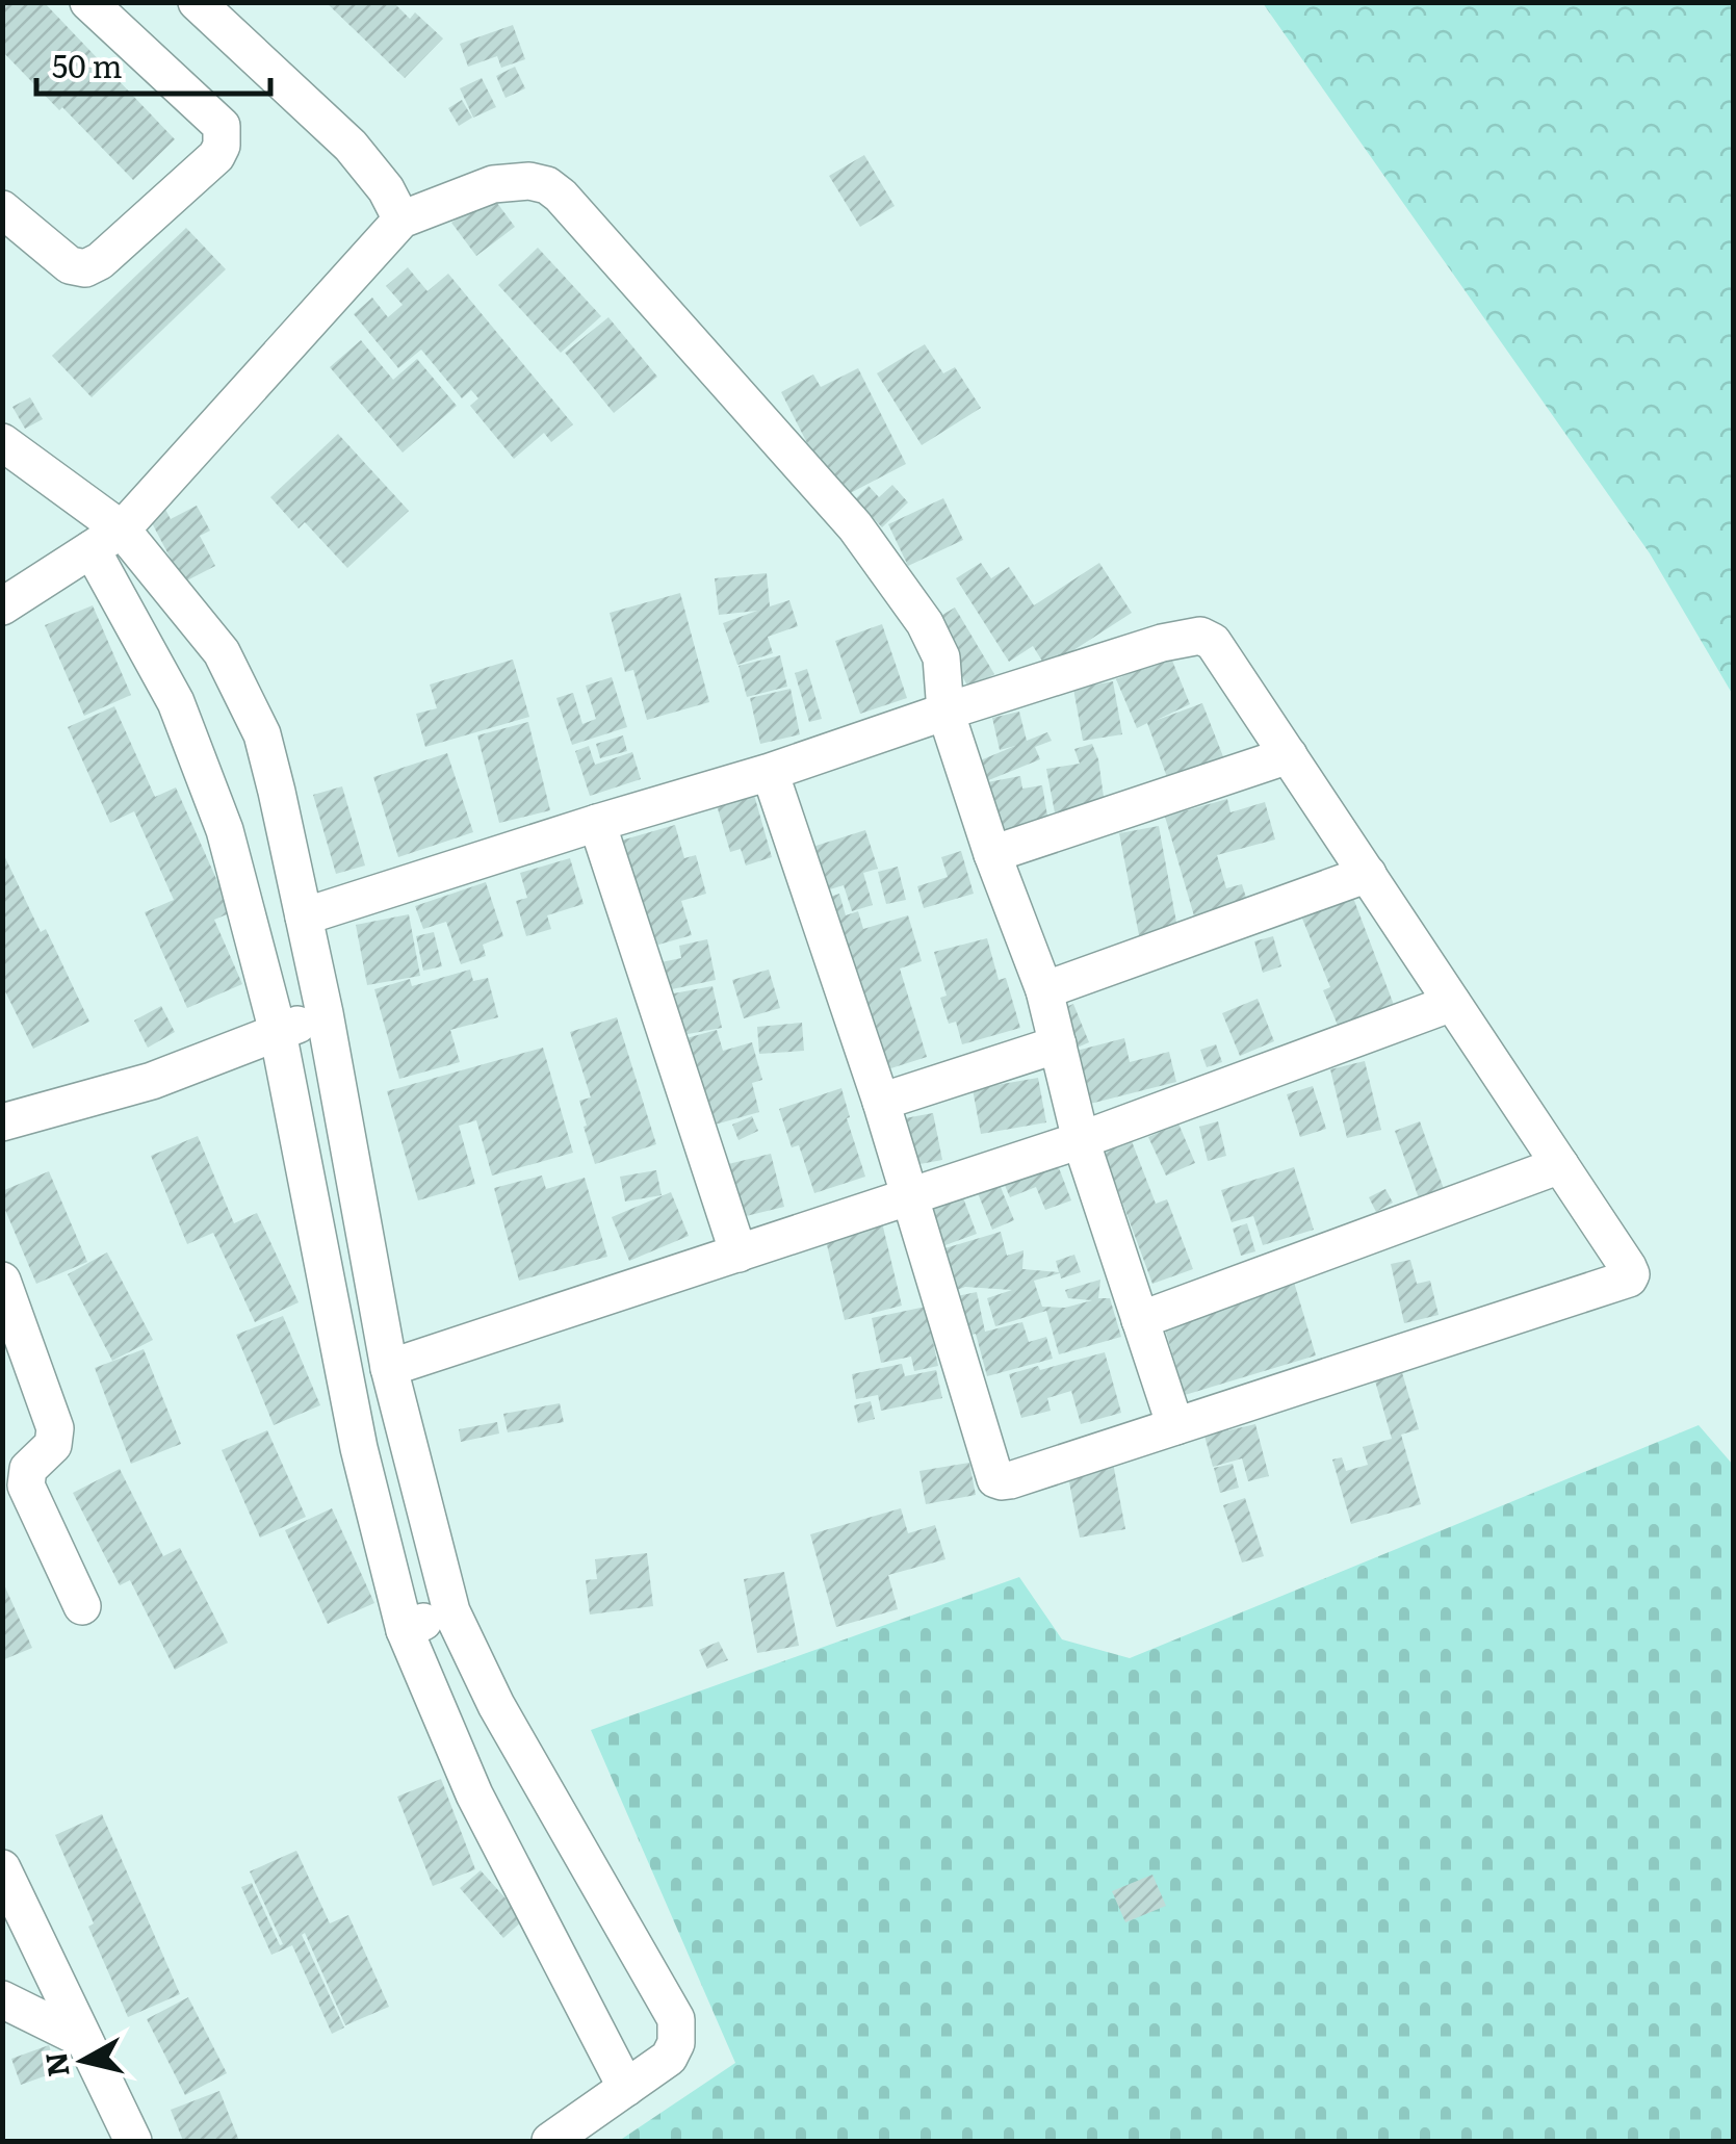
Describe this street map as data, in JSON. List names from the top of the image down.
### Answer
{
  "scale_bar": "50 m",
  "north": "left"
}
